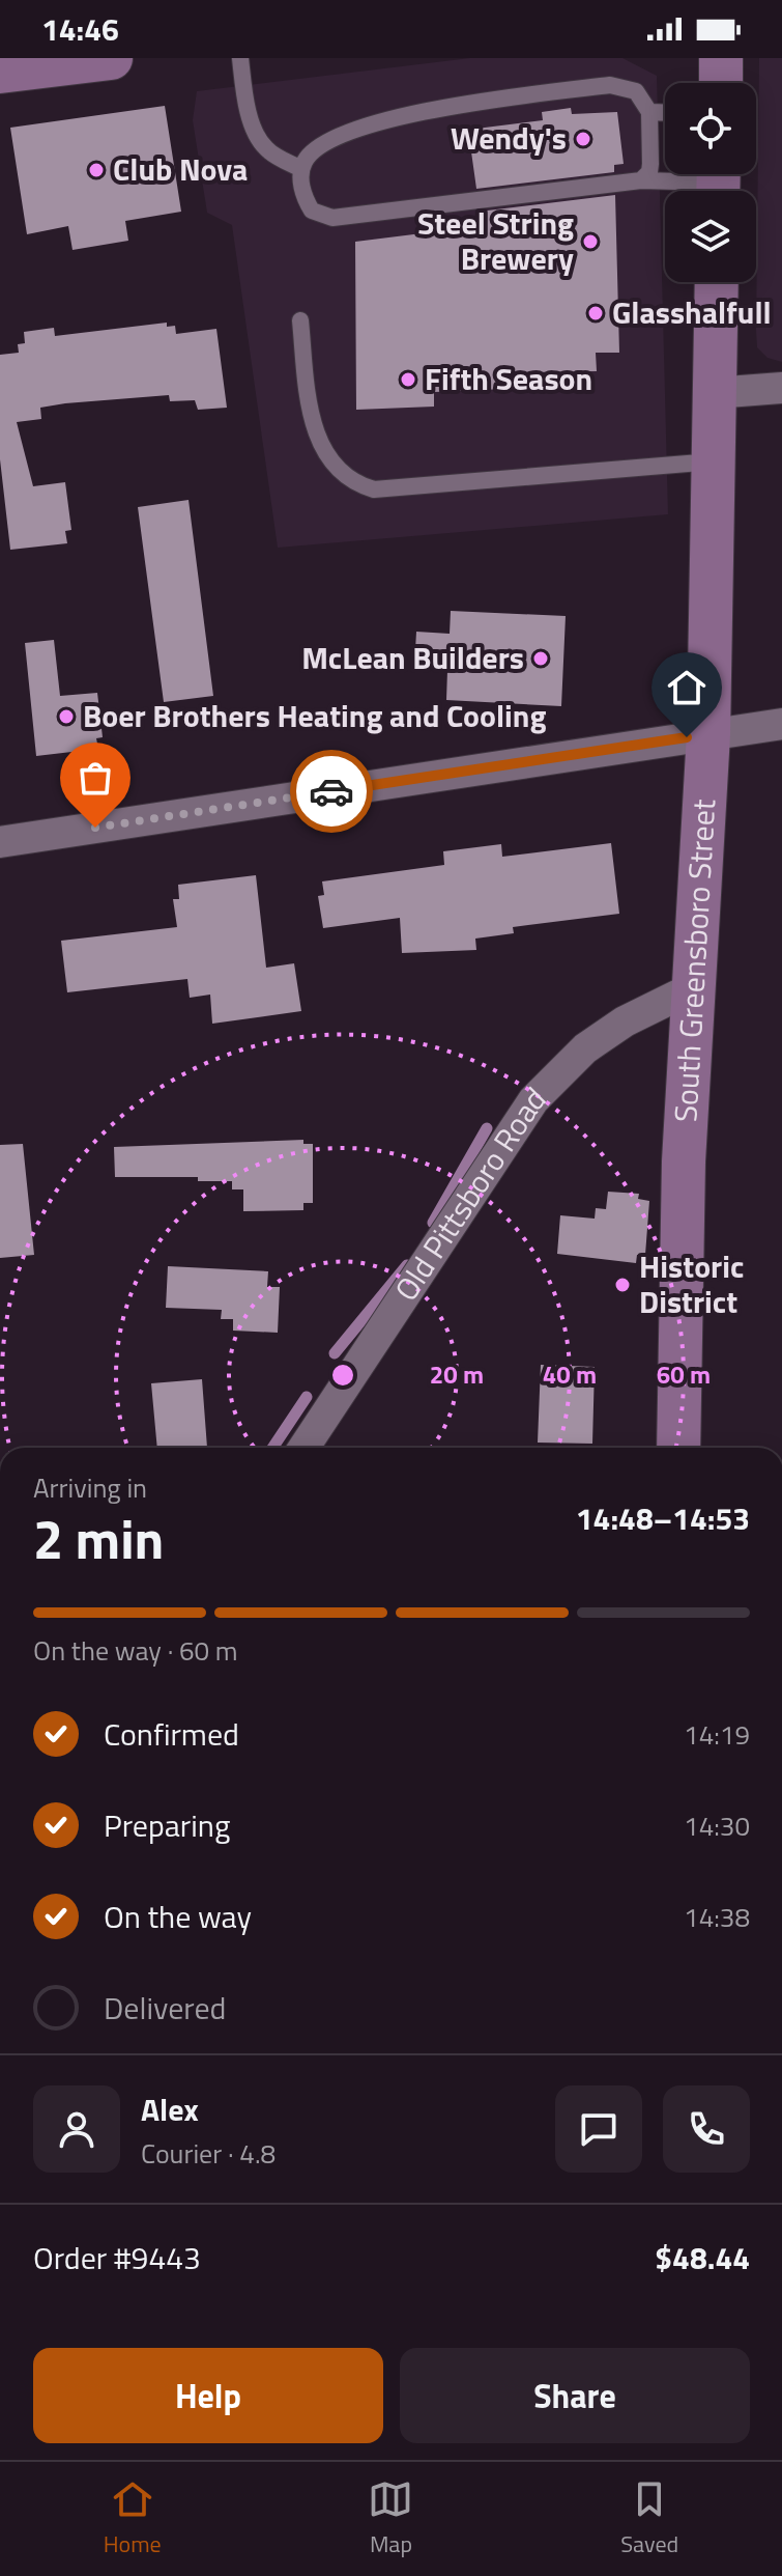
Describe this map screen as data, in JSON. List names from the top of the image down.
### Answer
{
  "streets": {
    "main road": ["South Greensboro Street"],
    "street": ["Old Pittsboro Road"]
  },
  "crossings": [
    ["South Greensboro Street", "Old Pittsboro Road"]
  ],
  "places": [
    "Wendy's",
    "Club Nova",
    "Steel String Brewery",
    "Glasshalfull",
    "Fifth Season",
    "McLean Builders",
    "Boer Brothers Heating and Cooling",
    "Historic District"
  ],
  "page": {
    "status": "14:46",
    "heading": ["2 min", "Arriving in", "14:48–14:53"],
    "panel": [
      "Alex",
      "Courier · 4.8",
      "Order #9443",
      "$48.44"
    ],
    "bar": "On the way · 60 m",
    "list": [
      ["Confirmed", "14:19"],
      ["Preparing", "14:30"],
      ["On the way", "14:38"],
      "Delivered"
    ],
    "buttons": ["Help", "Share"],
    "tabs": ["Home", "Map", "Saved"]
  },
  "rings": ["20 m", "40 m", "60 m"]
}
